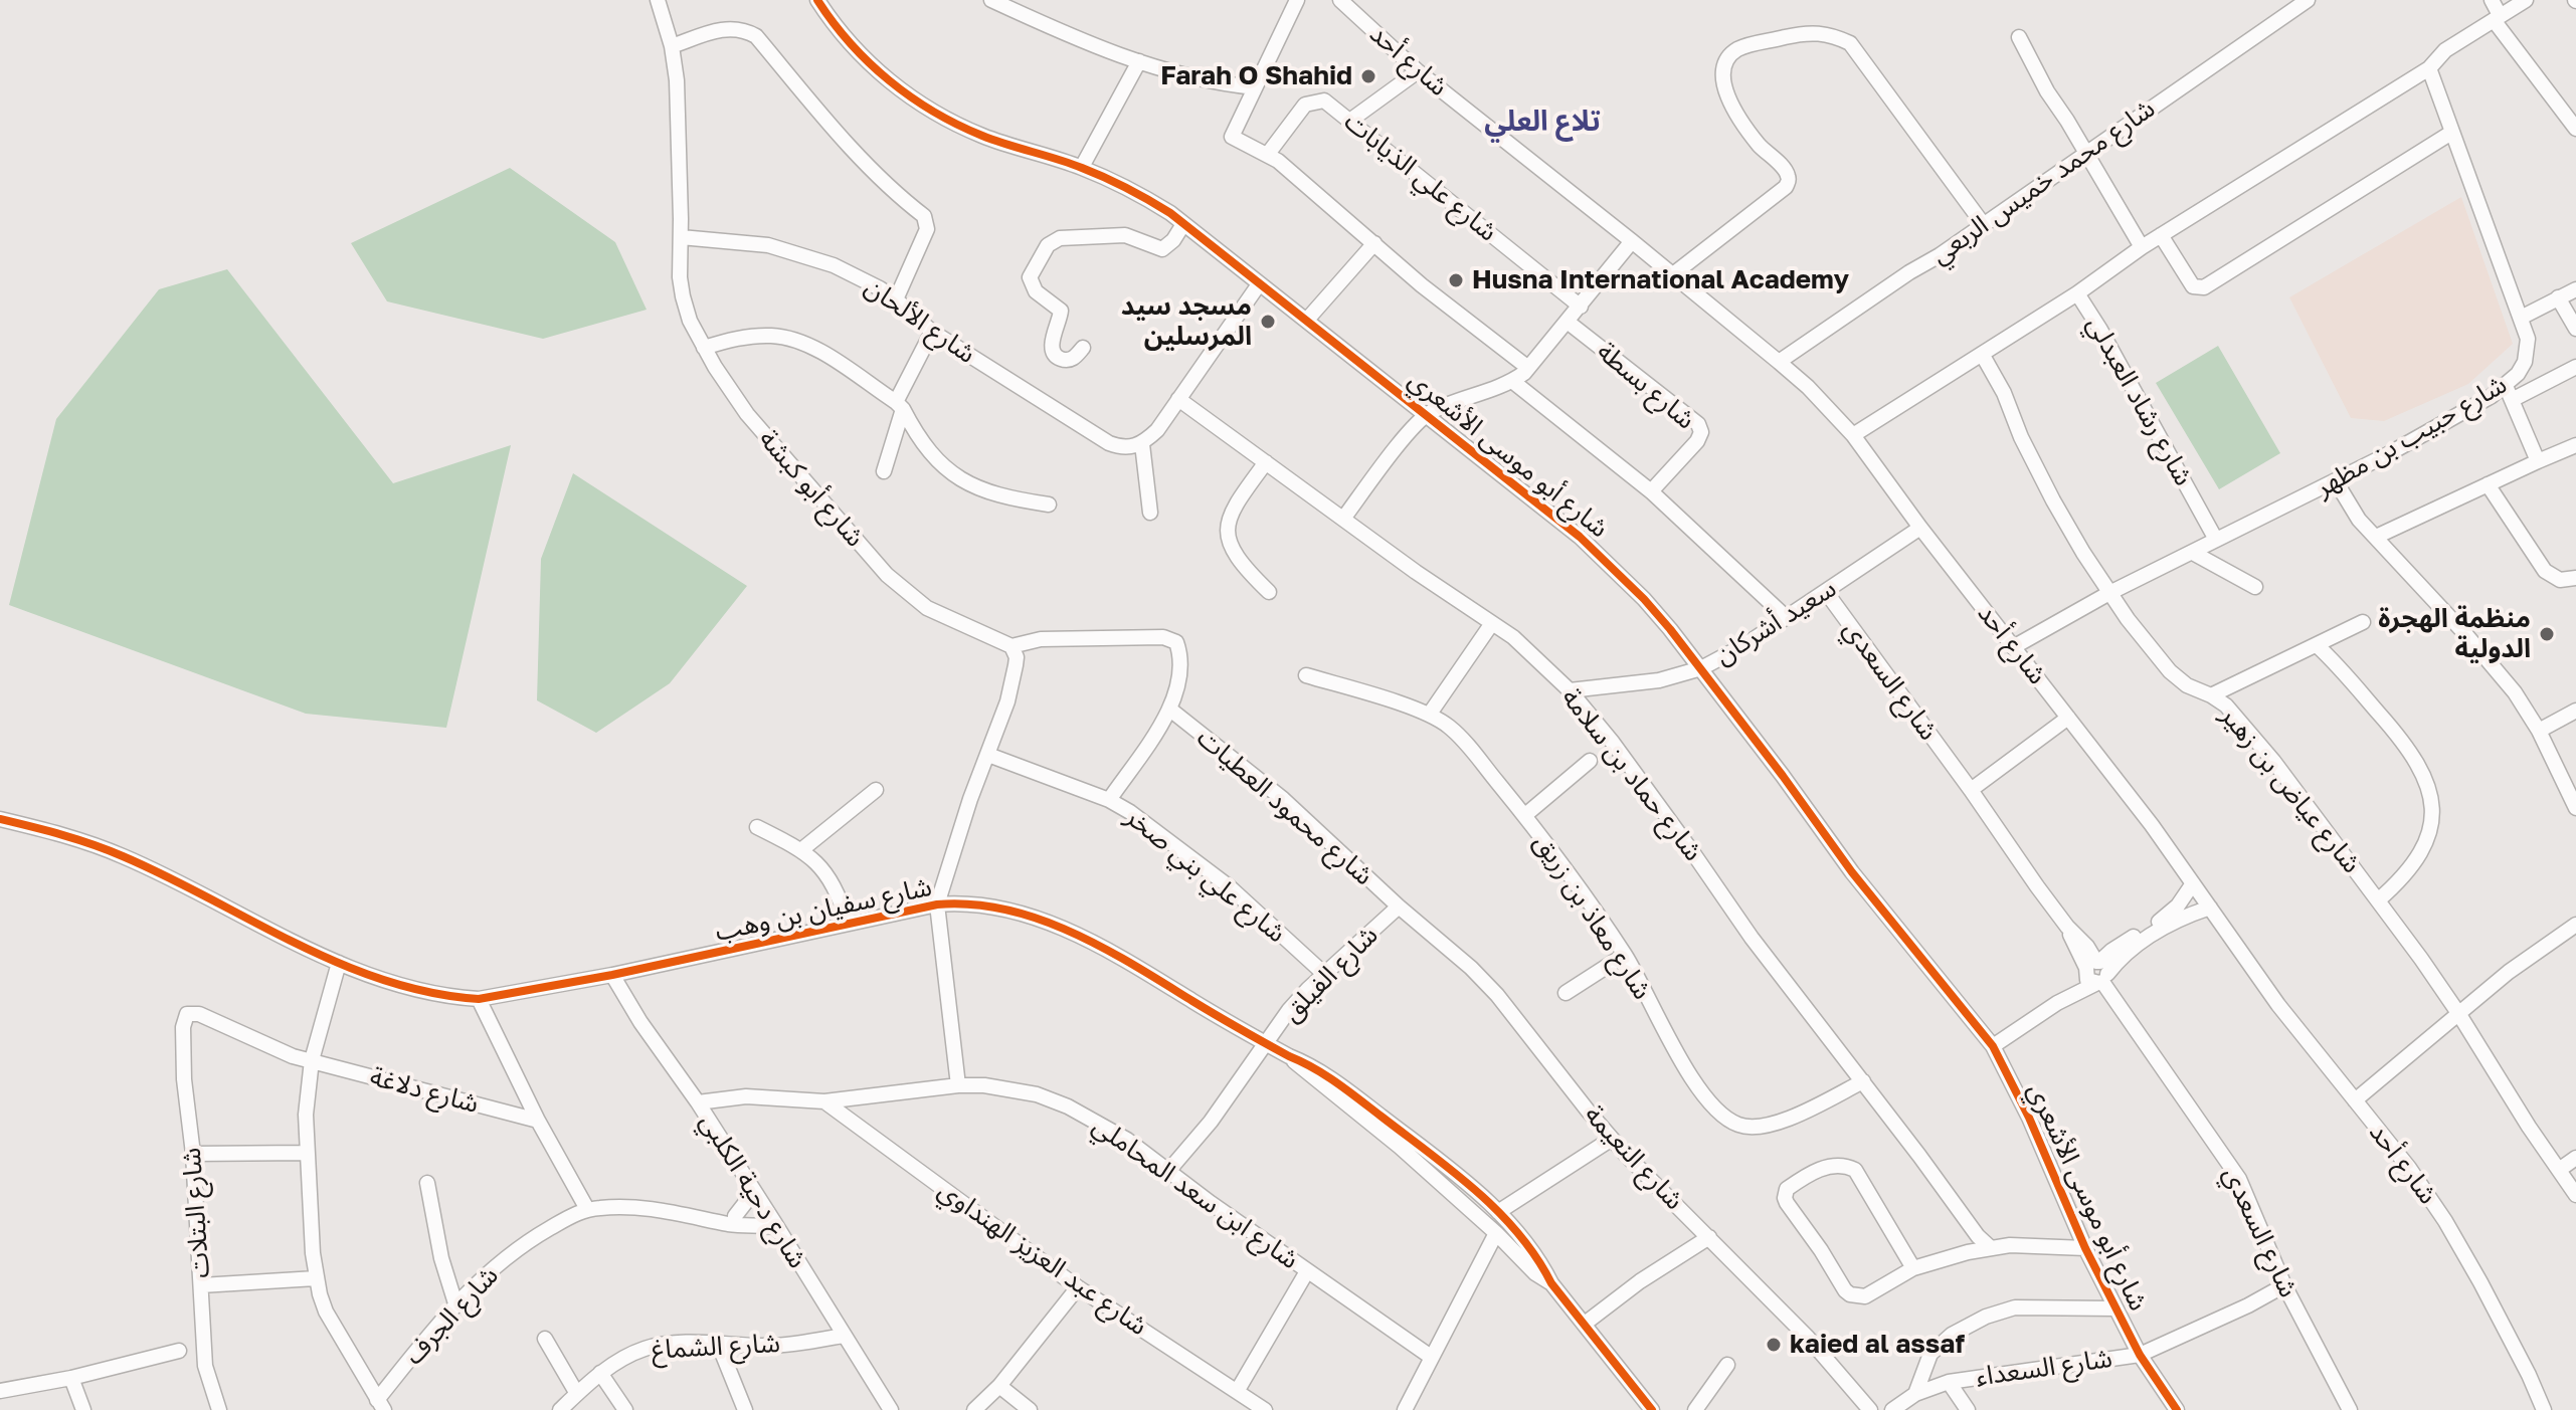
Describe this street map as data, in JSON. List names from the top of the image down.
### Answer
{
  "streets": {
    "street": [
      "شارع أحد",
      "شارع علي الذيابات",
      "شارع محمد خميس الربعي",
      "شارع الألحان",
      "شارع بسطة",
      "شارع رشاد العبدلي",
      "شارع حبيب بن مظهر",
      "شارع أبو موسى الأشعري",
      "شارع أبو كبشة",
      "سعيد أشركان",
      "شارع السعدي",
      "شارع حماد بن سلامة",
      "شارع عياض بن زهير",
      "شارع محمود العطيات",
      "شارع علي بني صخر",
      "شارع سفيان بن وهب",
      "شارع معاذ بن زريق",
      "شارع الفيلق",
      "شارع دلاغة",
      "شارع النعيمة",
      "شارع دحية الكلبي",
      "شارع ابن سعد المحاملي",
      "شارع البتلات",
      "شارع عبد العزيز الهنداوي",
      "شارع الجرف",
      "شارع الشماغ",
      "شارع السعداء"
    ]
  },
  "crossings": [
    ["شارع أحد", "شارع محمد خميس الربعي"],
    ["شارع أحد", "شارع حبيب بن مظهر"],
    ["شارع أحد", "سعيد أشركان"],
    ["شارع الألحان", "شارع أبو كبشة"],
    ["شارع رشاد العبدلي", "شارع حبيب بن مظهر"],
    ["شارع حبيب بن مظهر", "شارع عياض بن زهير"],
    ["شارع أبو موسى الأشعري", "سعيد أشركان"],
    ["شارع أبو موسى الأشعري", "شارع السعداء"],
    ["شارع أبو كبشة", "شارع محمود العطيات"],
    ["سعيد أشركان", "شارع السعدي"],
    ["سعيد أشركان", "شارع حماد بن سلامة"],
    ["شارع السعدي", "شارع السعداء"],
    ["شارع حماد بن سلامة", "شارع معاذ بن زريق"],
    ["شارع محمود العطيات", "شارع علي بني صخر"],
    ["شارع محمود العطيات", "شارع الفيلق"],
    ["شارع محمود العطيات", "شارع النعيمة"],
    ["شارع علي بني صخر", "شارع الفيلق"],
    ["شارع سفيان بن وهب", "شارع الفيلق"],
    ["شارع سفيان بن وهب", "شارع دلاغة"],
    ["شارع سفيان بن وهب", "شارع دحية الكلبي"],
    ["شارع الفيلق", "شارع النعيمة"],
    ["شارع الفيلق", "شارع ابن سعد المحاملي"],
    ["شارع دلاغة", "شارع البتلات"],
    ["شارع دلاغة", "شارع الجرف"],
    ["شارع دحية الكلبي", "شارع ابن سعد المحاملي"],
    ["شارع دحية الكلبي", "شارع الجرف"],
    ["شارع دحية الكلبي", "شارع الشماغ"],
    ["شارع ابن سعد المحاملي", "شارع عبد العزيز الهنداوي"]
  ],
  "districts": ["تلاع العلي"],
  "places": [
    "Farah O Shahid",
    "Husna International Academy",
    "مسجد سيد المرسلين",
    "منظمة الهجرة الدولية",
    "kaied al assaf"
  ]
}
